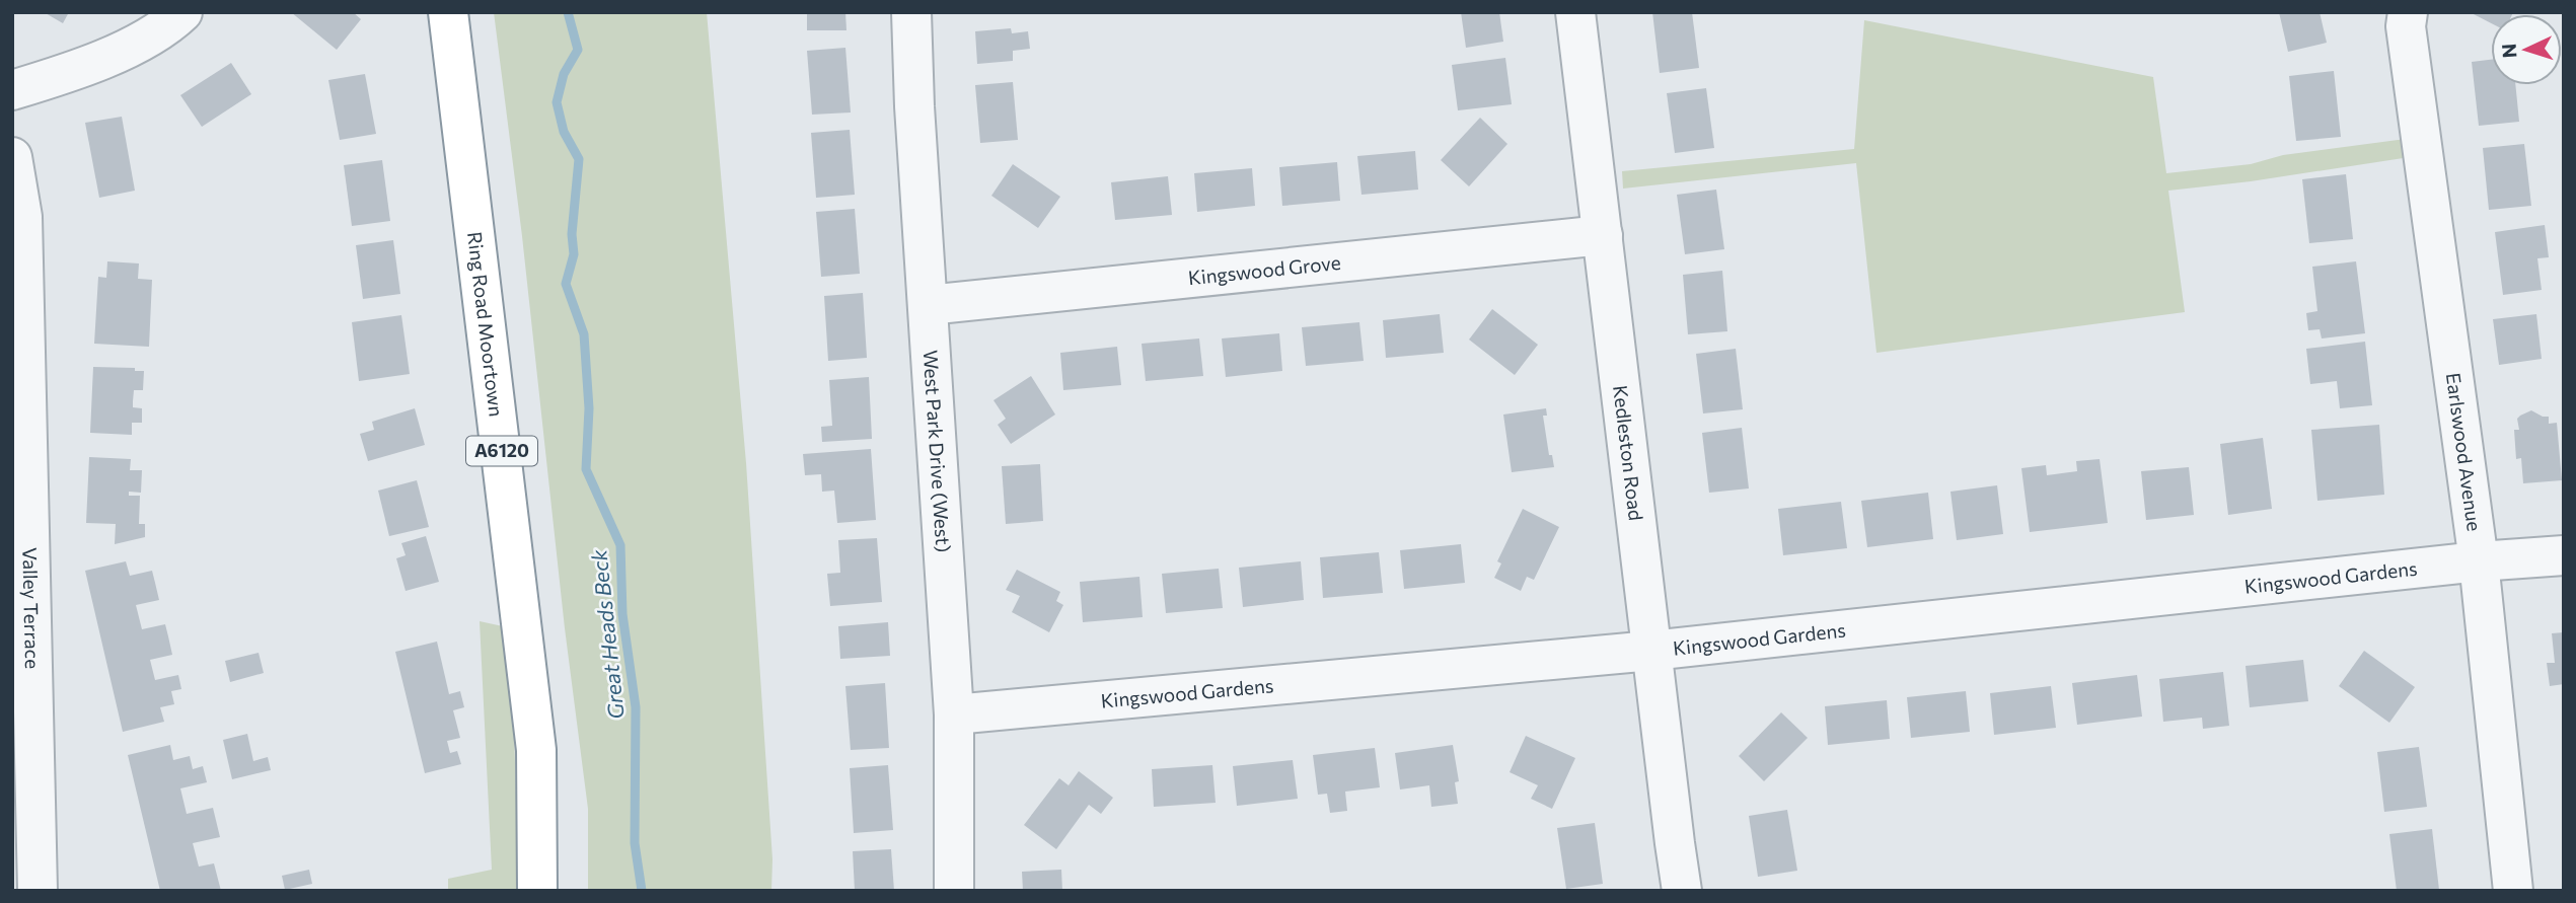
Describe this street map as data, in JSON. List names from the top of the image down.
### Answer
{
  "streets": {
    "highway": ["Ring Road Moortown", "A6120"],
    "street": [
      "Kingswood Grove",
      "West Park Drive (West)",
      "Earlswood Avenue",
      "Kedleston Road",
      "Kingswood Gardens",
      "Valley Terrace"
    ]
  },
  "crossings": [
    ["Kingswood Grove", "West Park Drive (West)"],
    ["Kingswood Grove", "Kedleston Road"],
    ["West Park Drive (West)", "Kingswood Gardens"],
    ["Earlswood Avenue", "Kingswood Gardens"],
    ["Kedleston Road", "Kingswood Gardens"]
  ],
  "water": ["Great Heads Beck"],
  "north": "left"
}
